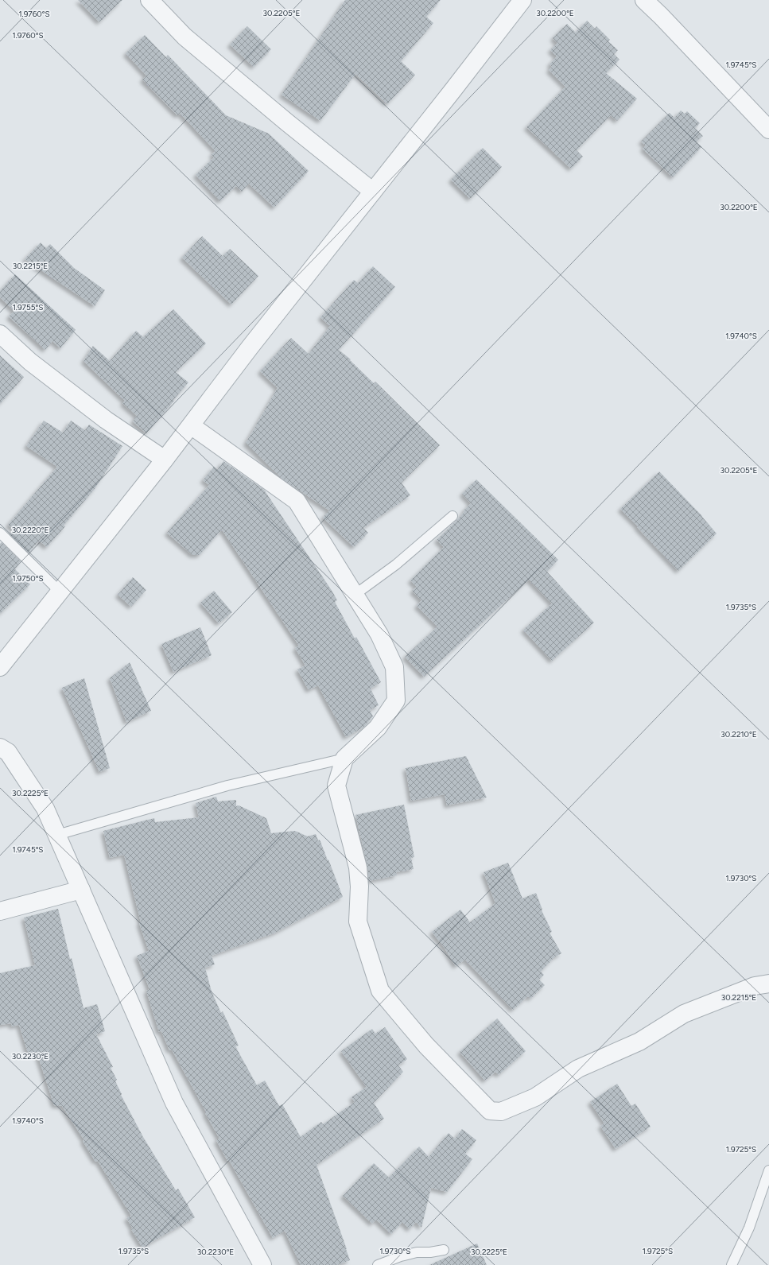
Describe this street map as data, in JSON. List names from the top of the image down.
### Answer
{
  "coordinates": [
    "30.2205°E",
    "30.2200°E",
    "1.9760°S",
    "1.9745°S",
    "30.2215°E",
    "1.9755°S",
    "1.9740°S",
    "30.2220°E",
    "1.9750°S",
    "1.9735°S",
    "30.2210°E",
    "30.2225°E",
    "1.9730°S",
    "30.2230°E",
    "1.9725°S"
  ]
}
